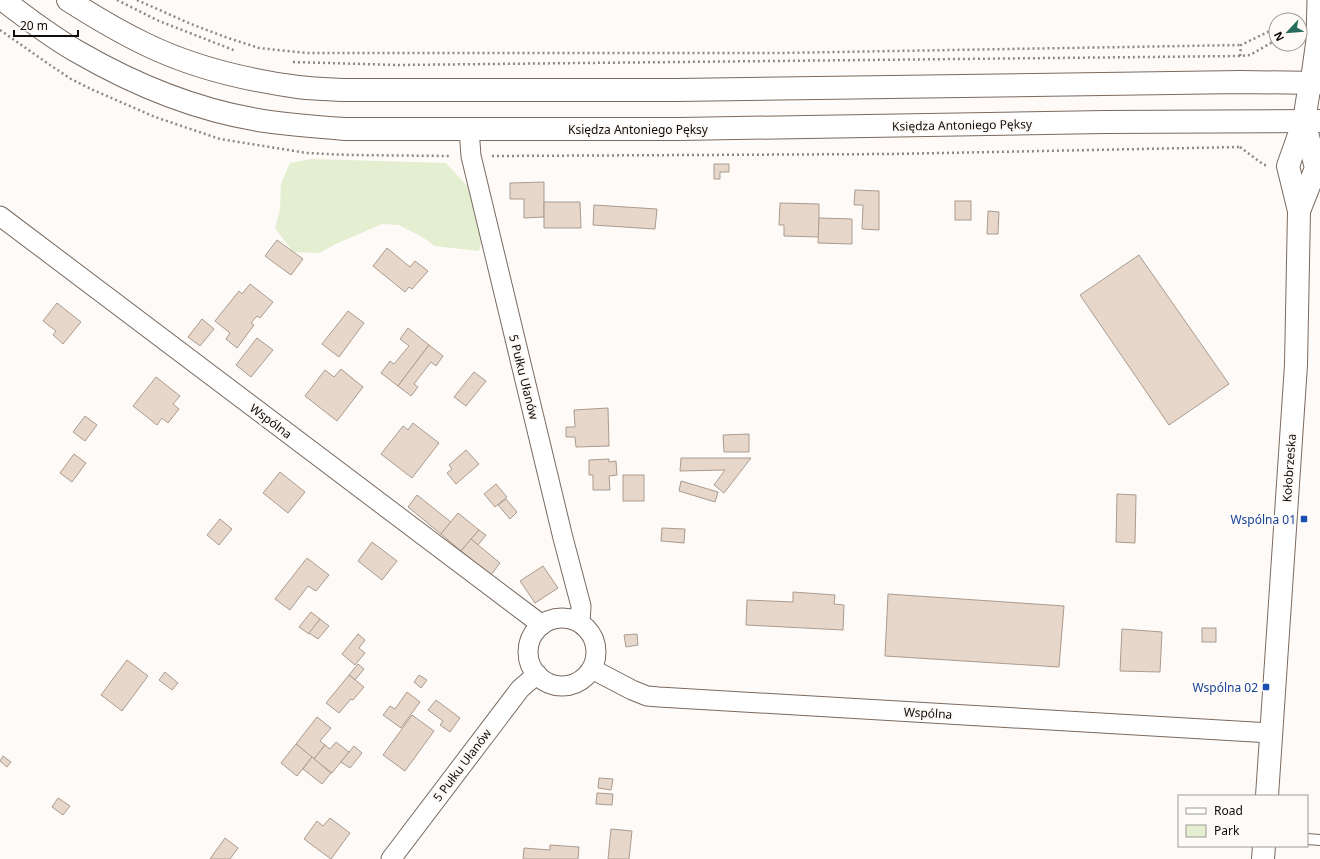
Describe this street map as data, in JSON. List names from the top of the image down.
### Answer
{
  "streets": {
    "main road": ["Księdza Antoniego Pęksy", "Kołobrzeska"],
    "street": ["5 Pułku Ułanów", "Wspólna"]
  },
  "crossings": [
    ["Księdza Antoniego Pęksy", "5 Pułku Ułanów"],
    ["Księdza Antoniego Pęksy", "Kołobrzeska"],
    ["5 Pułku Ułanów", "Wspólna"],
    ["Wspólna", "Kołobrzeska"]
  ],
  "places": {
    "transit": ["Wspólna 01", "Wspólna 02"]
  },
  "legend": ["Road", "Park"],
  "scale_bar": "20 m",
  "north": "bottom left"
}
